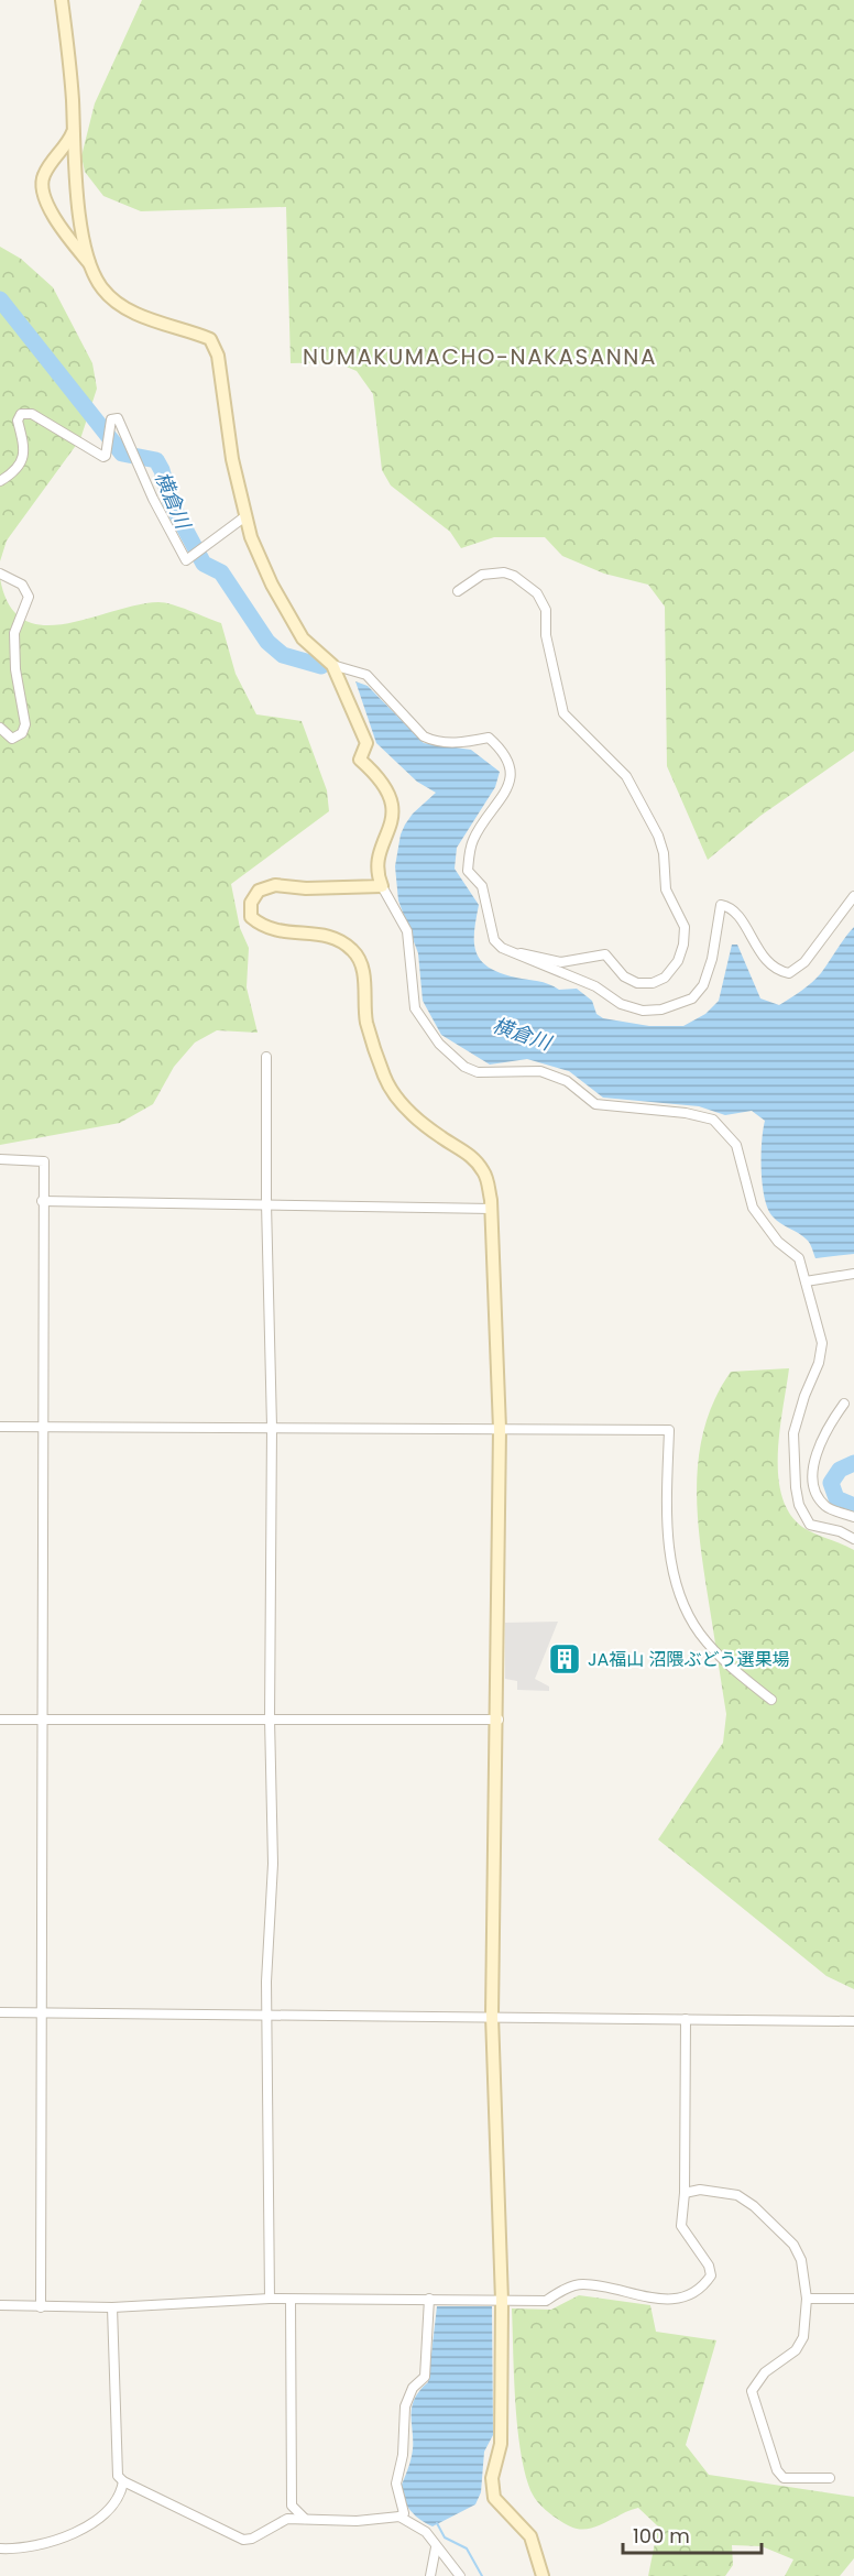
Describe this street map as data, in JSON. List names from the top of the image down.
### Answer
{
  "districts": ["NUMAKUMACHO-NAKASANNA"],
  "water": ["横倉川"],
  "places": {
    "building": ["JA福山 沼隈ぶどう選果場"]
  },
  "scale_bar": "100 m"
}
